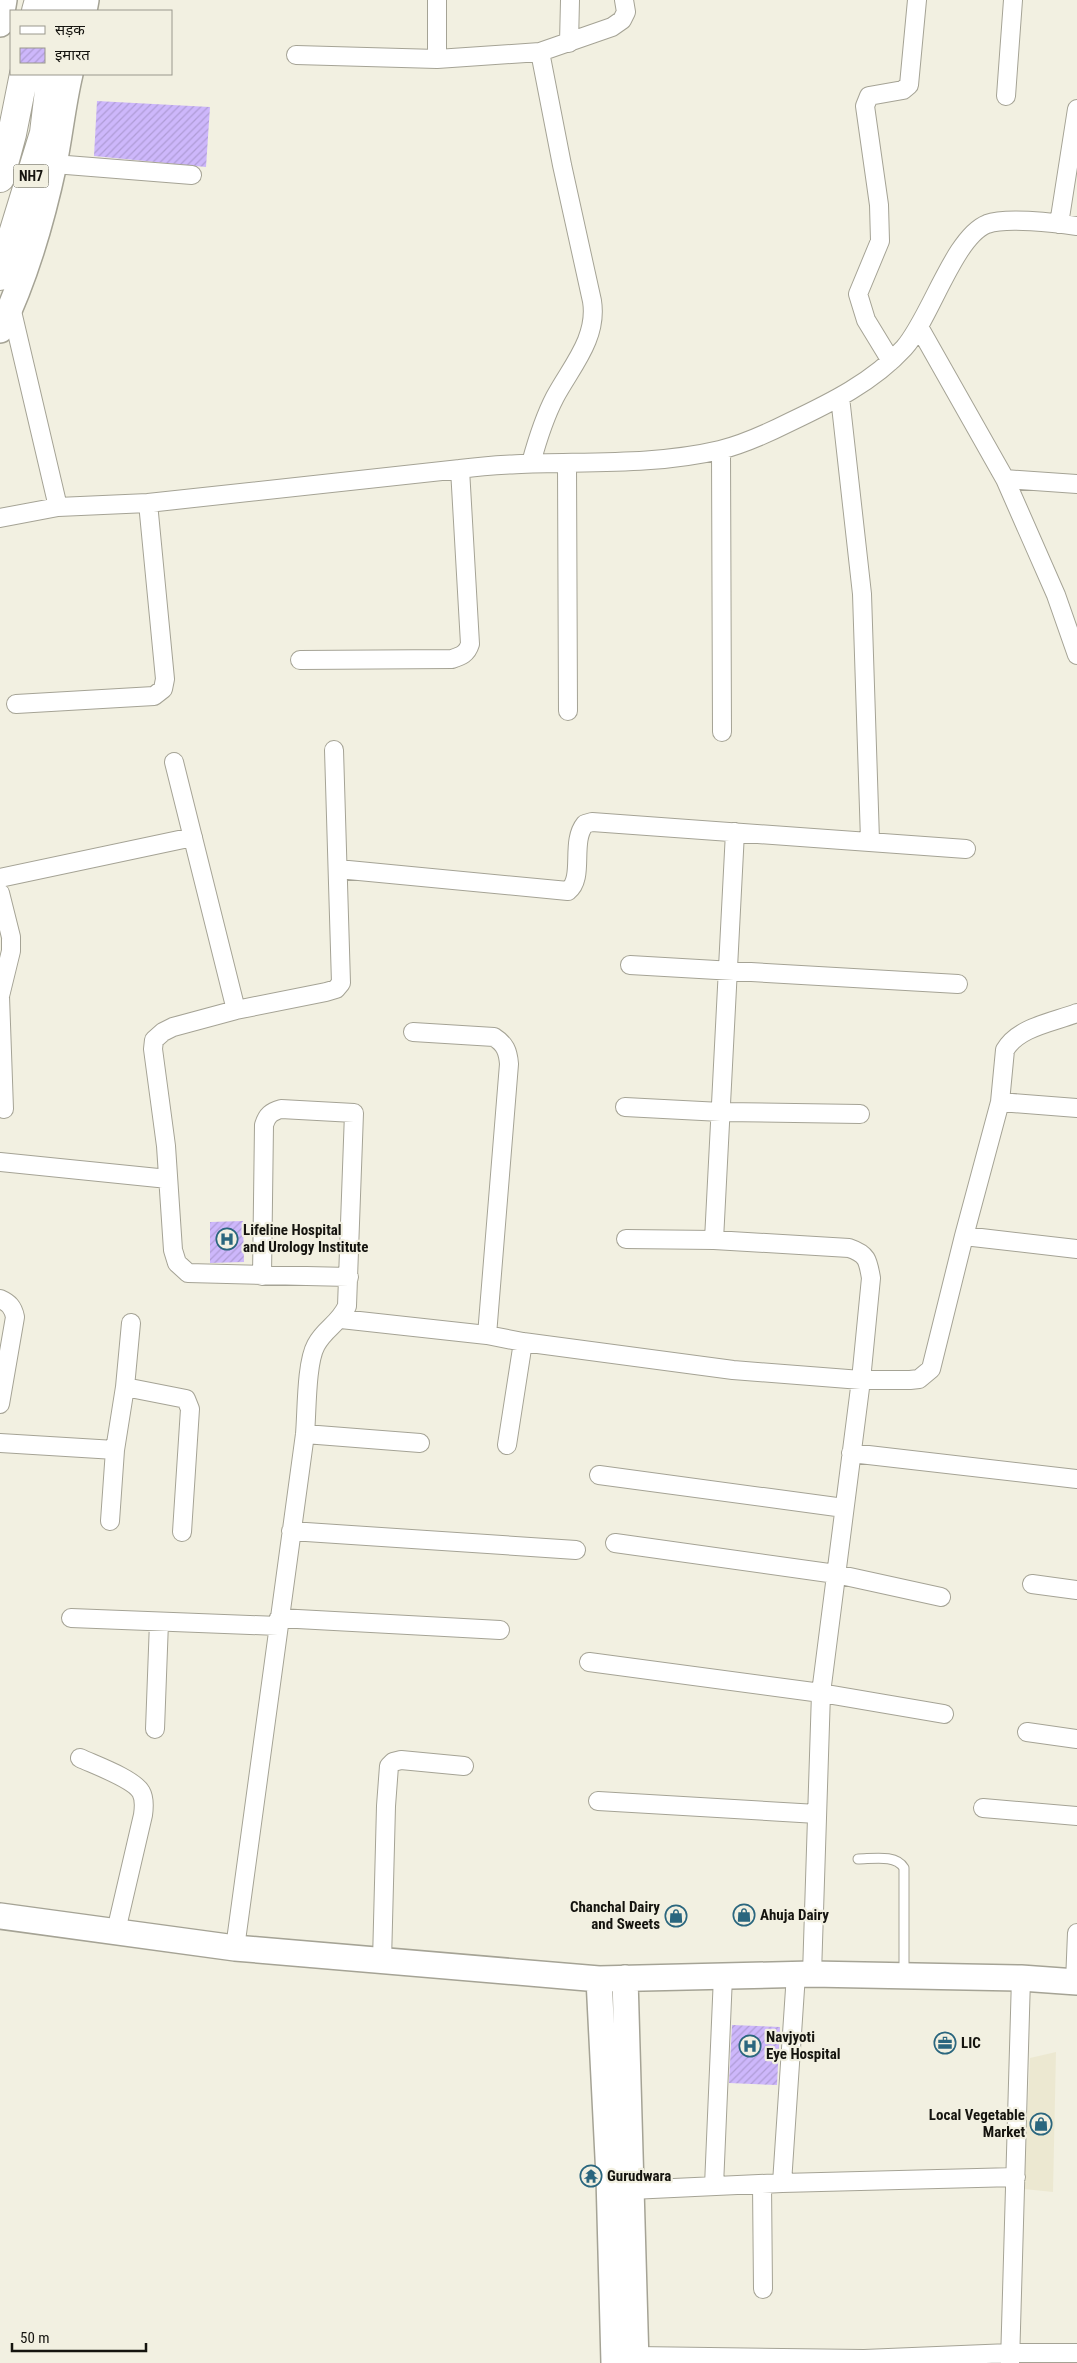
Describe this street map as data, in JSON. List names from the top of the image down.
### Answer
{
  "streets": {
    "highway": ["NH7"]
  },
  "places": {
    "hospital": ["Lifeline Hospital and Urology Institute", "Navjyoti Eye Hospital"],
    "shop": ["Ahuja Dairy", "Chanchal Dairy and Sweets", "Local Vegetable Market"],
    "office": ["LIC"],
    "temple": ["Gurudwara"]
  },
  "legend": ["सड़क", "इमारत"],
  "scale_bar": "50 m"
}
